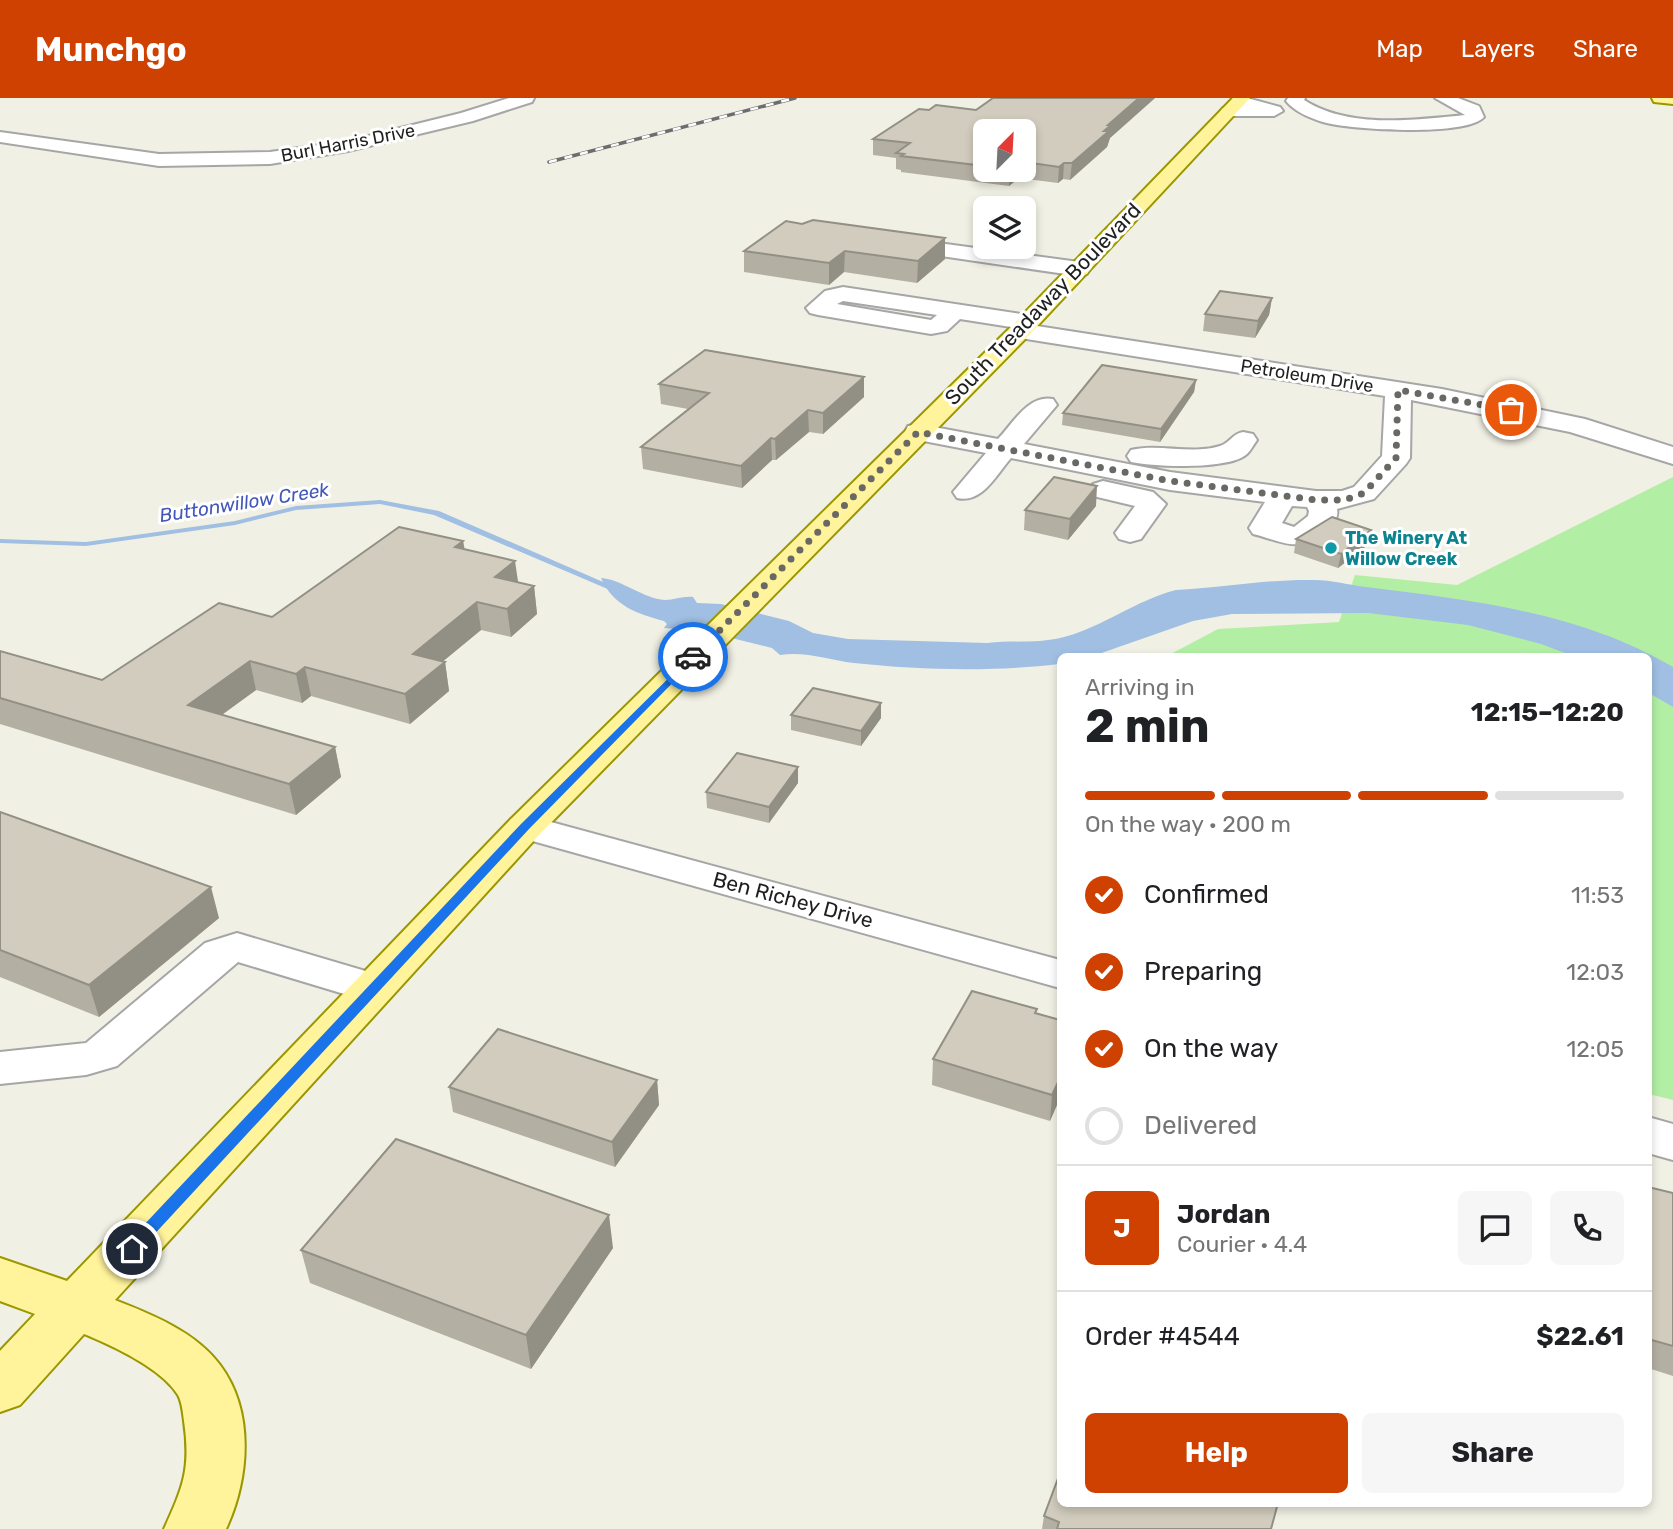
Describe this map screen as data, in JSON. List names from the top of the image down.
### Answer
{
  "streets": {
    "main road": ["South Treadaway Boulevard"],
    "street": ["Burl Harris Drive", "Petroleum Drive", "Ben Richey Drive"]
  },
  "crossings": [
    ["South Treadaway Boulevard", "Petroleum Drive"],
    ["South Treadaway Boulevard", "Ben Richey Drive"]
  ],
  "water": ["Buttonwillow Creek"],
  "places": ["The Winery At Willow Creek"],
  "north": "top right",
  "page": {
    "header": "Munchgo",
    "nav": ["Map", "Layers", "Share"],
    "heading": ["2 min", "Arriving in", "12:15–12:20"],
    "panel": [
      "Jordan",
      "Courier · 4.4",
      "Order #4544",
      "$22.61"
    ],
    "bar": "On the way · 200 m",
    "list": [
      ["Confirmed", "11:53"],
      ["Preparing", "12:03"],
      ["On the way", "12:05"],
      "Delivered"
    ],
    "round": "J",
    "buttons": ["Help", "Share"]
  }
}
